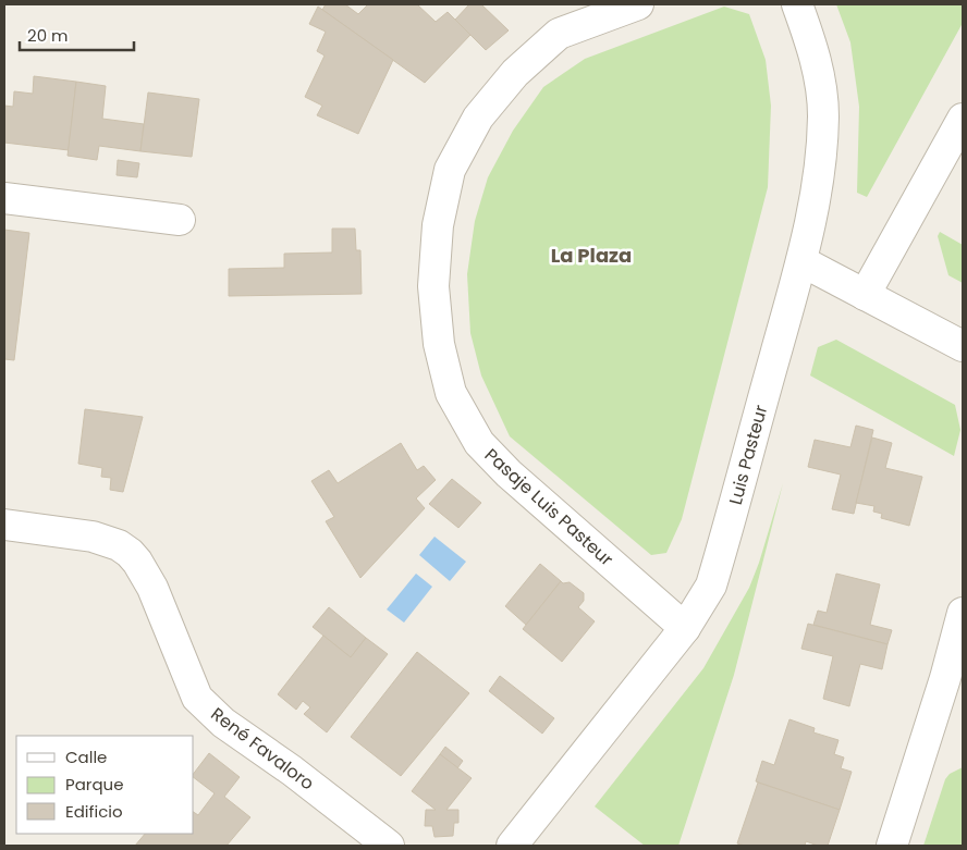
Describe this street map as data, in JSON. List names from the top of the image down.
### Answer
{
  "streets": {
    "street": ["Luis Pasteur", "Pasaje Luis Pasteur", "René Favaloro"]
  },
  "crossings": [
    ["Luis Pasteur", "Pasaje Luis Pasteur"]
  ],
  "districts": ["La Plaza"],
  "legend": ["Calle", "Parque", "Edificio"],
  "scale_bar": "20 m"
}
